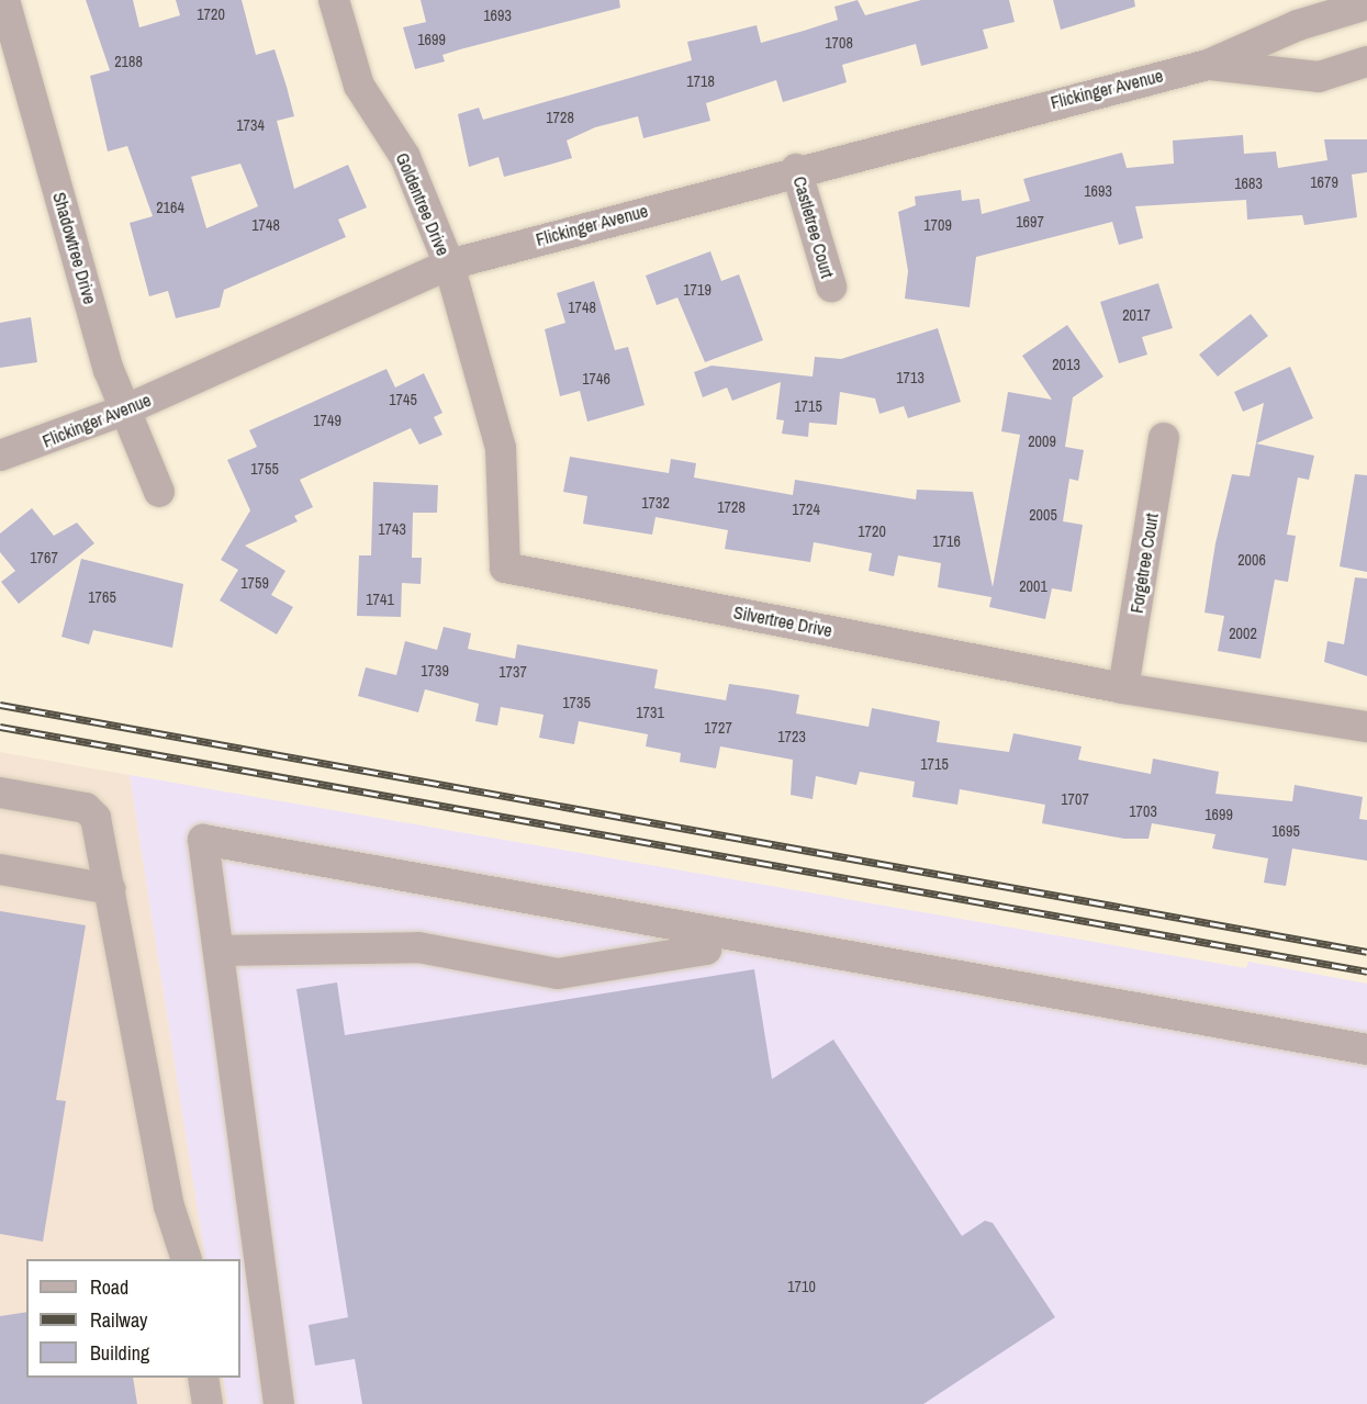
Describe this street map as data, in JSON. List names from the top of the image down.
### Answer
{
  "streets": {
    "street": [
      "Flickinger Avenue",
      "Goldentree Drive",
      "Castletree Court",
      "Shadowtree Drive",
      "Forgetree Court",
      "Silvertree Drive"
    ]
  },
  "crossings": [
    ["Flickinger Avenue", "Goldentree Drive"],
    ["Flickinger Avenue", "Castletree Court"],
    ["Flickinger Avenue", "Shadowtree Drive"],
    ["Flickinger Avenue", "Silvertree Drive"],
    ["Goldentree Drive", "Silvertree Drive"],
    ["Forgetree Court", "Silvertree Drive"]
  ],
  "house_numbers": [
    "1720",
    "1693",
    "1699",
    "1708",
    "2188",
    "1718",
    "1728",
    "1734",
    "1679",
    "1683",
    "1693",
    "2164",
    "1697",
    "1748",
    "1709",
    "1719",
    "1748",
    "2017",
    "2013",
    "1713",
    "1746",
    "1745",
    "1715",
    "1749",
    "2009",
    "1755",
    "1732",
    "1728",
    "1724",
    "2005",
    "1743",
    "1720",
    "1716",
    "1767",
    "2006",
    "1759",
    "2001",
    "1765",
    "1741",
    "2002",
    "1739",
    "1737",
    "1735",
    "1731",
    "1727",
    "1723",
    "1715",
    "1707",
    "1703",
    "1699",
    "1695",
    "1710"
  ],
  "legend": ["Road", "Railway", "Building"]
}
